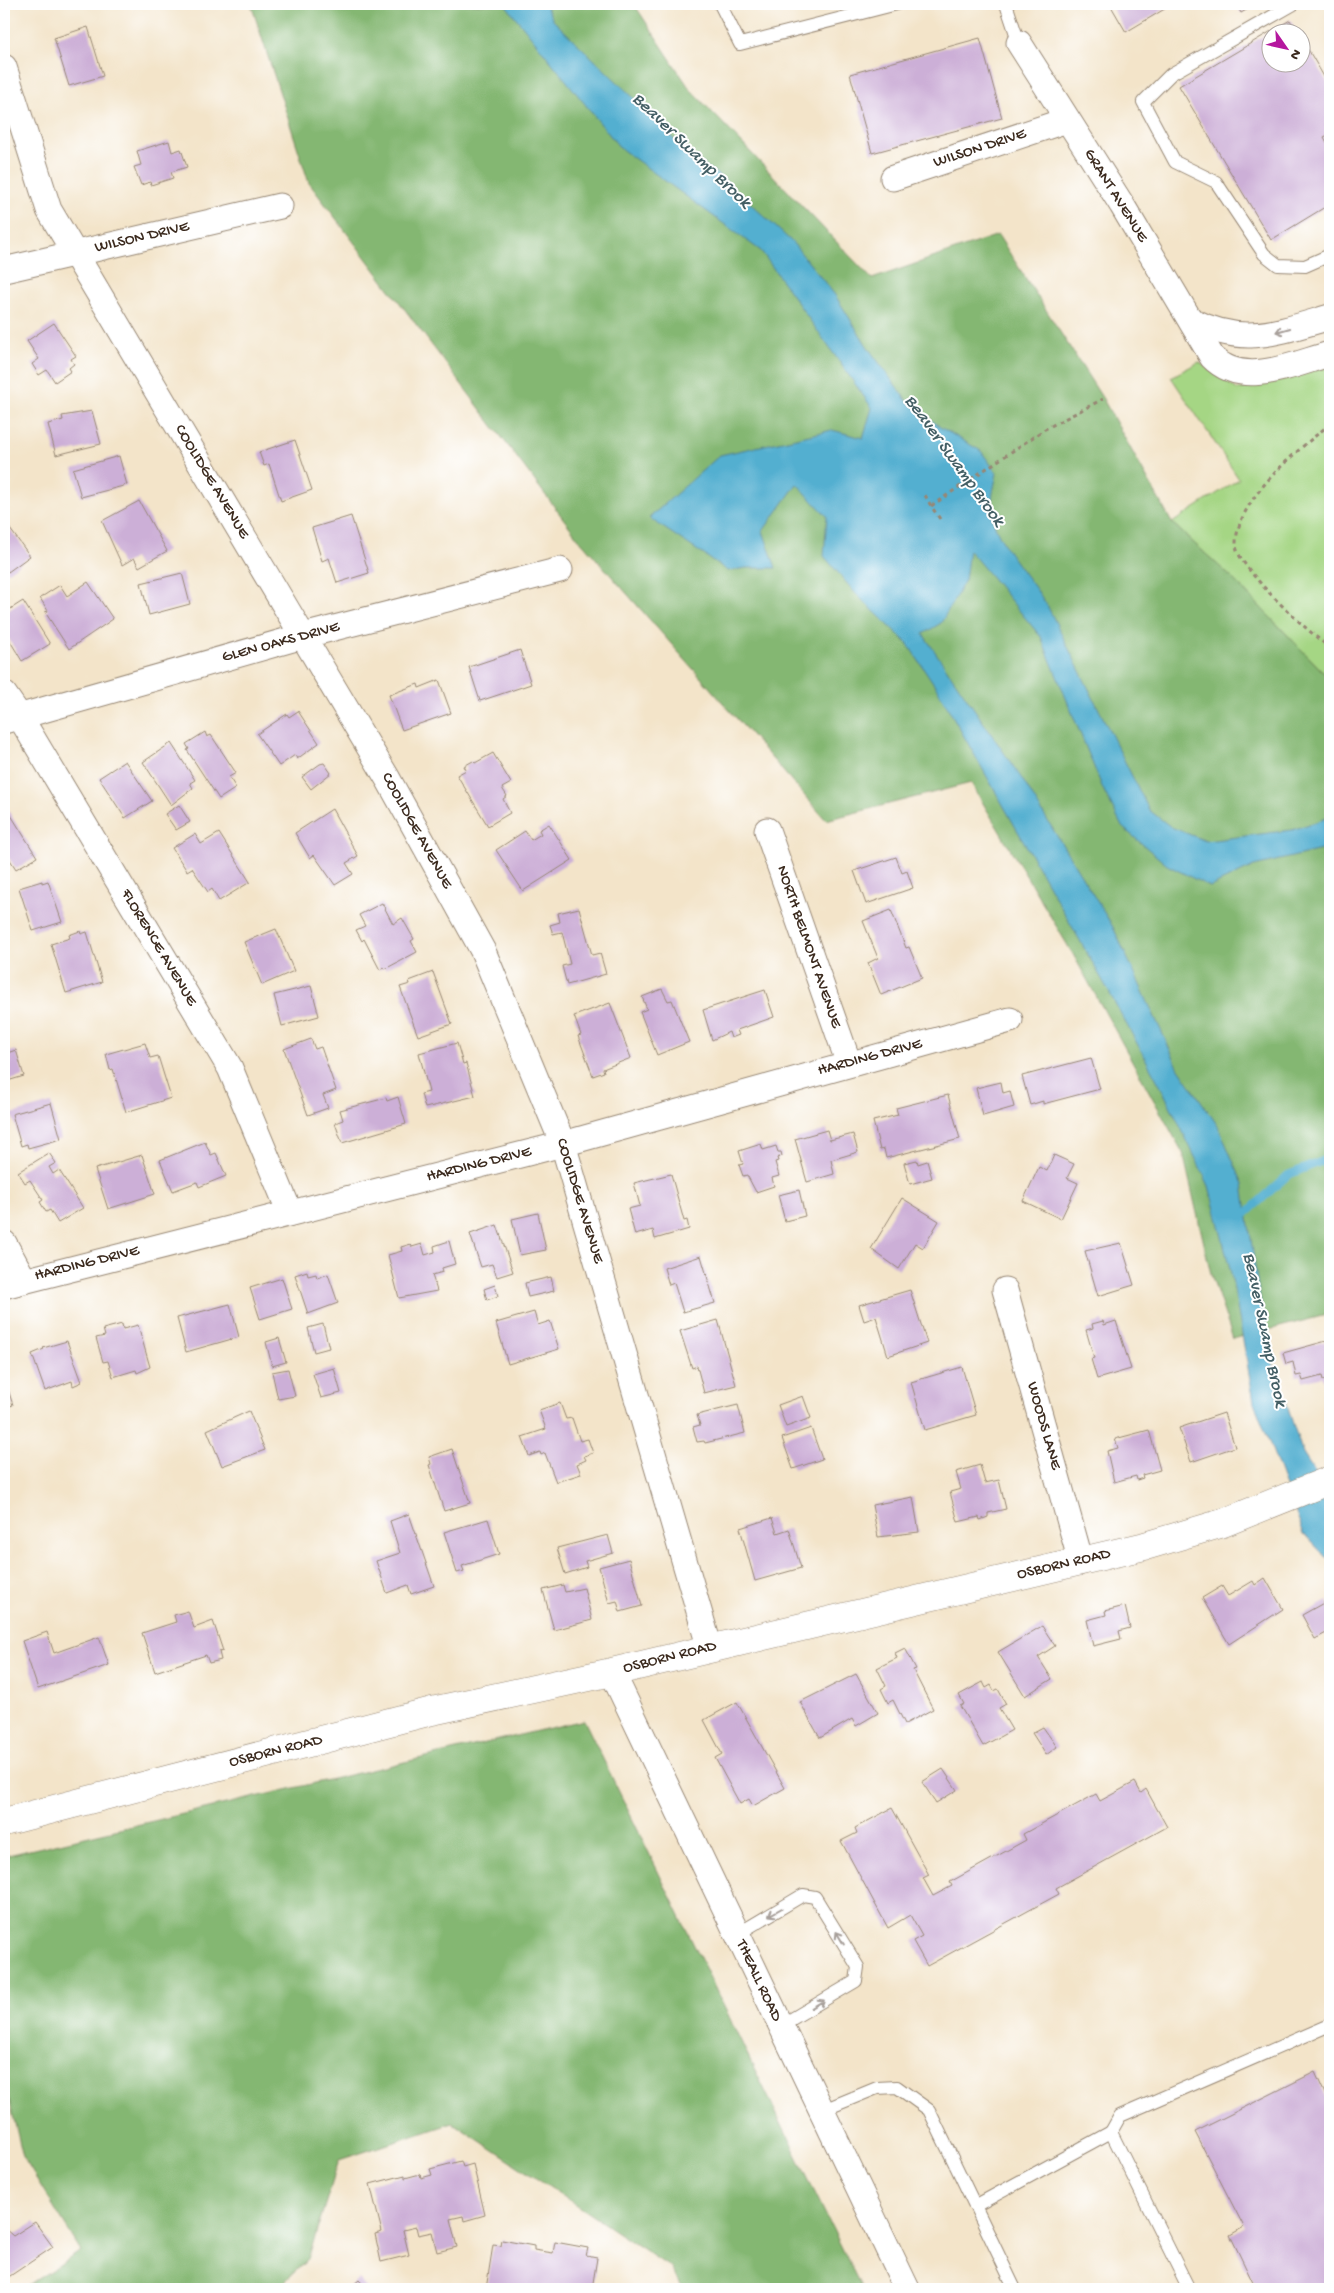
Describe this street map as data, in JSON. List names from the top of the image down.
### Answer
{
  "streets": {
    "street": [
      "WILSON DRIVE",
      "GRANT AVENUE",
      "COOLIDGE AVENUE",
      "GLEN OAKS DRIVE",
      "NORTH BELMONT AVENUE",
      "FLORENCE AVENUE",
      "HARDING DRIVE",
      "WOODS LANE",
      "OSBORN ROAD",
      "THEALL ROAD"
    ]
  },
  "crossings": [
    ["WILSON DRIVE", "GRANT AVENUE"],
    ["WILSON DRIVE", "COOLIDGE AVENUE"],
    ["COOLIDGE AVENUE", "GLEN OAKS DRIVE"],
    ["COOLIDGE AVENUE", "HARDING DRIVE"],
    ["COOLIDGE AVENUE", "OSBORN ROAD"],
    ["GLEN OAKS DRIVE", "FLORENCE AVENUE"],
    ["NORTH BELMONT AVENUE", "HARDING DRIVE"],
    ["FLORENCE AVENUE", "HARDING DRIVE"],
    ["WOODS LANE", "OSBORN ROAD"],
    ["OSBORN ROAD", "THEALL ROAD"]
  ],
  "water": ["Beaver Swamp Brook"],
  "north": "bottom right"
}
